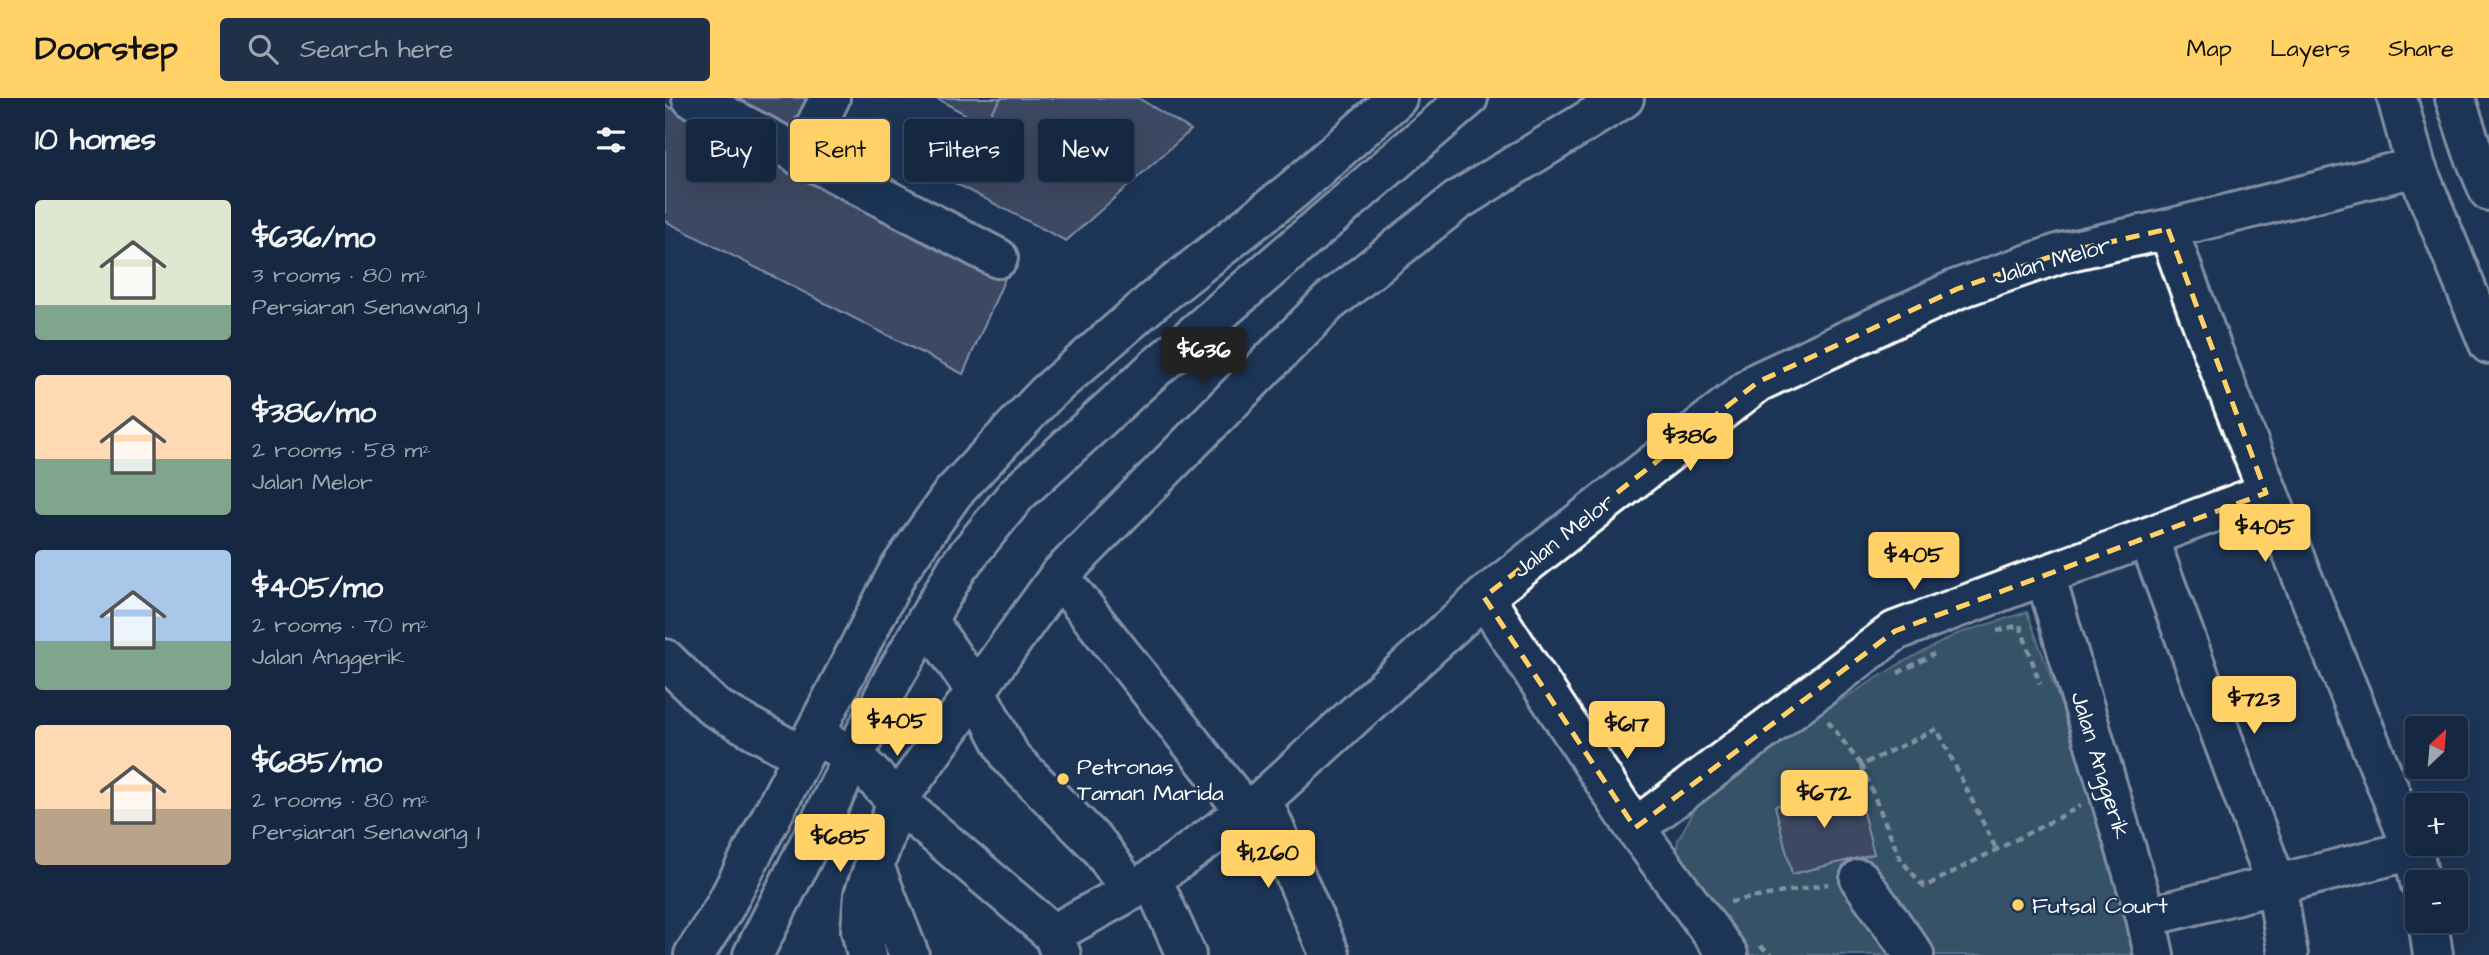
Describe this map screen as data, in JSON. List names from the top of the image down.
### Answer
{
  "streets": {
    "street": ["Jalan Melor", "Jalan Anggerik"]
  },
  "places": ["Petronas Taman Marida", "Futsal Court"],
  "north": "top right",
  "page": {
    "header": "Doorstep",
    "search": "Search here",
    "nav": ["Map", "Layers", "Share"],
    "heading": "10 homes",
    "chip": [
      "Buy",
      "Rent",
      "Filters",
      "New"
    ],
    "list": [
      {
        "name": "$636/mo",
        "note": "3 rooms · 80 m² · Persiaran Senawang 1"
      },
      {
        "name": "$386/mo",
        "note": "2 rooms · 58 m² · Jalan Melor"
      },
      {
        "name": "$405/mo",
        "note": "2 rooms · 70 m² · Jalan Anggerik"
      },
      {
        "name": "$685/mo",
        "note": "2 rooms · 80 m² · Persiaran Senawang 1"
      }
    ],
    "price": [
      "$636",
      "$386",
      "$405",
      "$405",
      "$723",
      "$405",
      "$617",
      "$672",
      "$685",
      "$1,260"
    ],
    "map_buttons": ["+", "−"]
  }
}
